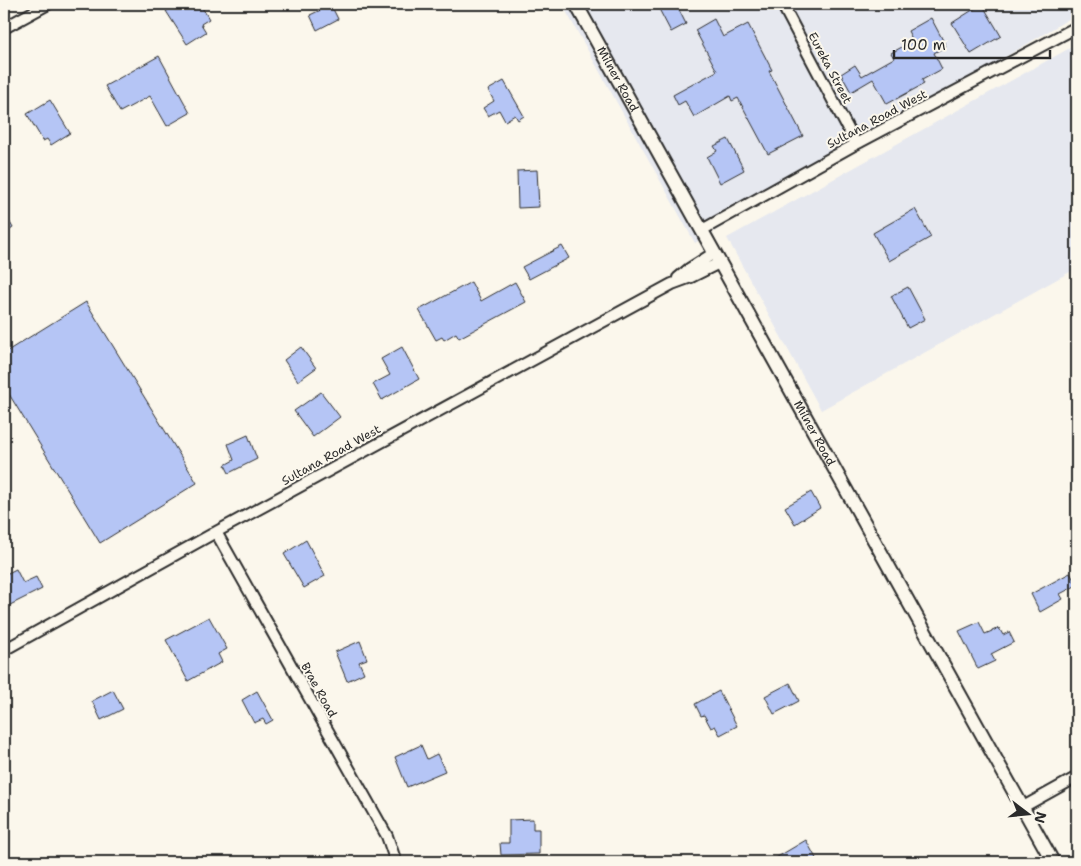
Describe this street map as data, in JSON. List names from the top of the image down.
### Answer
{
  "streets": {
    "street": [
      "Eureka Street",
      "Milner Road",
      "Sultana Road West",
      "Brae Road"
    ]
  },
  "crossings": [
    ["Eureka Street", "Sultana Road West"],
    ["Milner Road", "Sultana Road West"],
    ["Sultana Road West", "Brae Road"]
  ],
  "scale_bar": "100 m",
  "north": "right"
}
